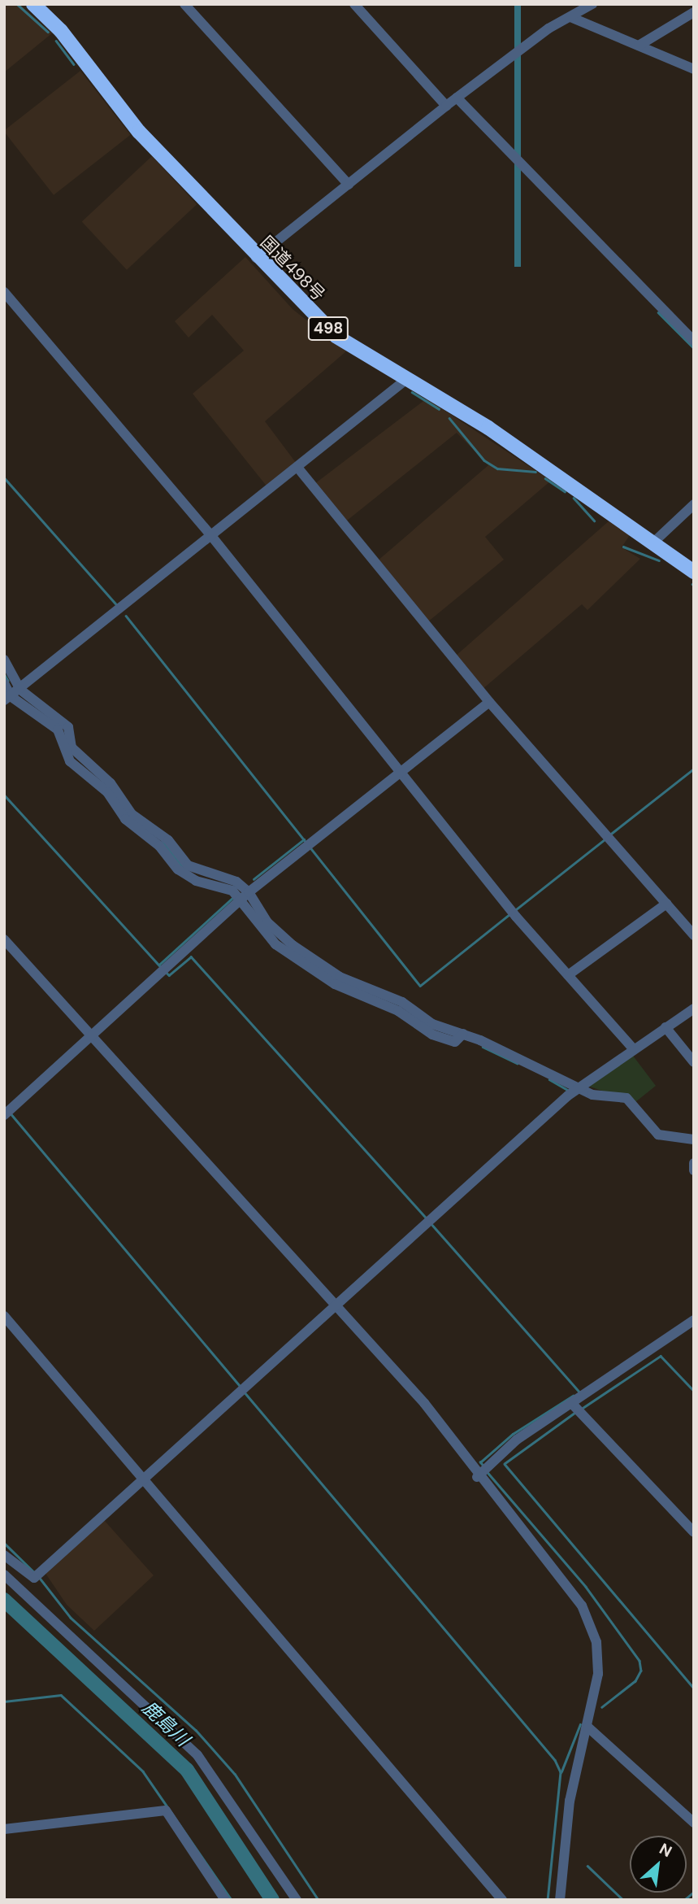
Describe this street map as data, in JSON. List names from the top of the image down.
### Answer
{
  "streets": {
    "highway": ["国道498号", "498"]
  },
  "water": ["鹿島川"],
  "north": "top right"
}
